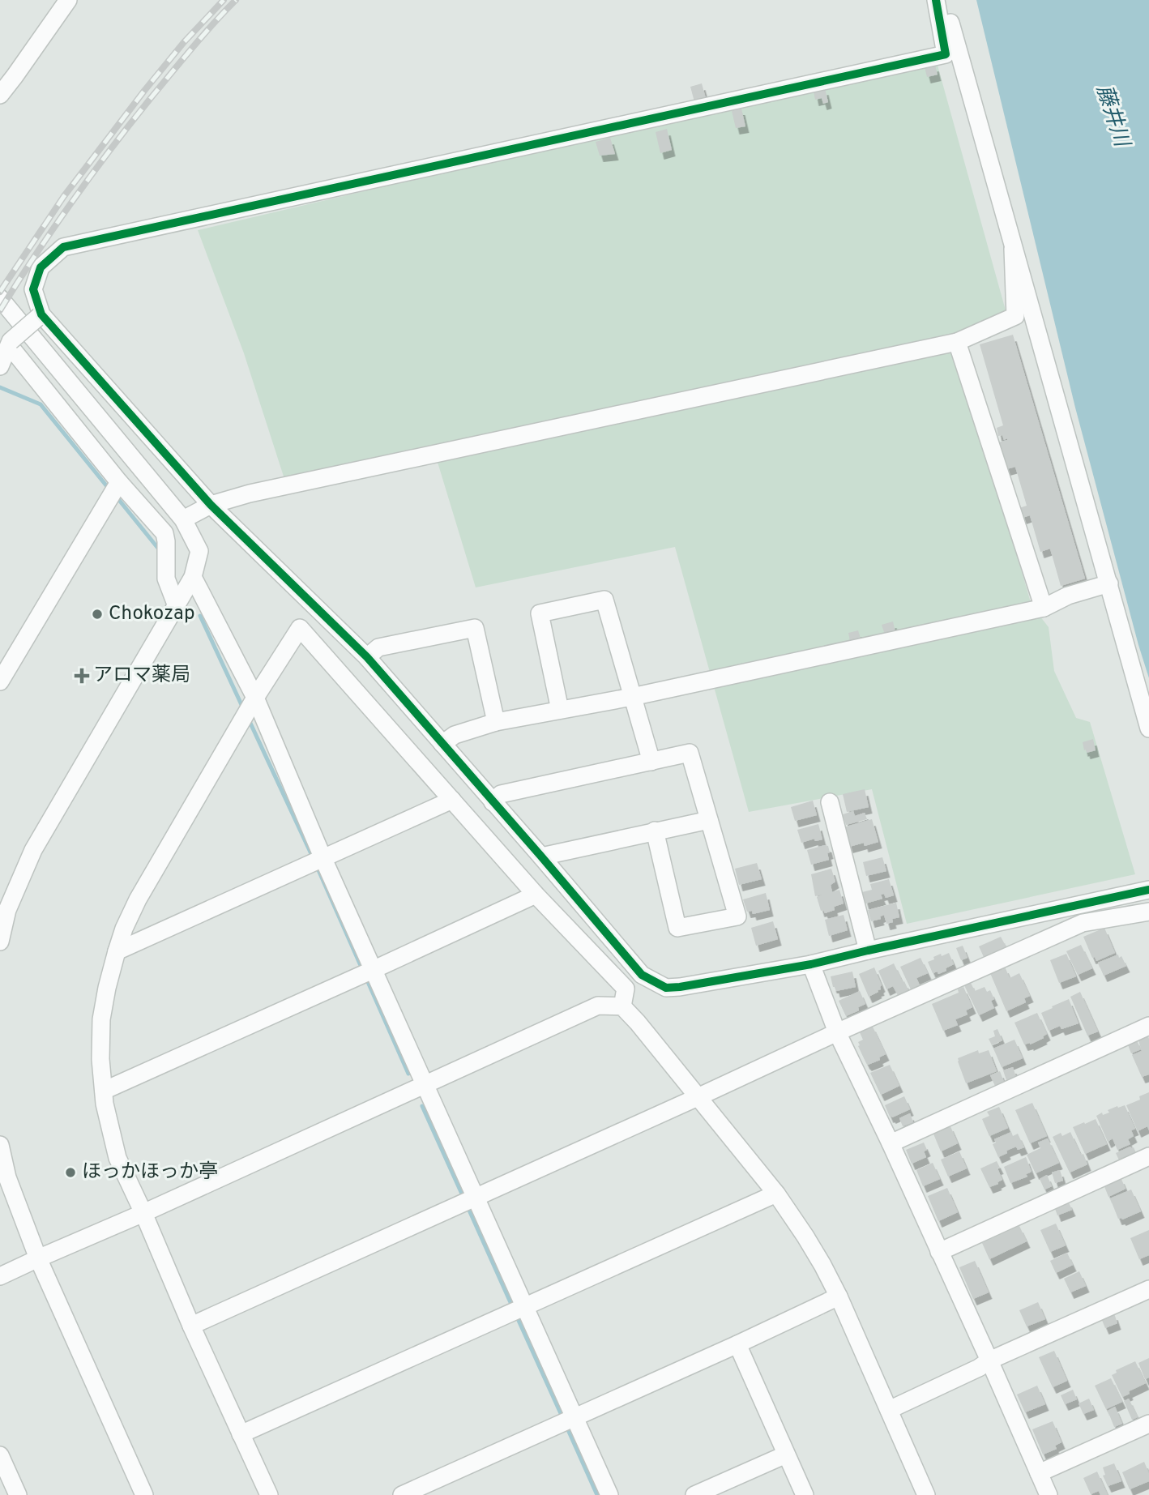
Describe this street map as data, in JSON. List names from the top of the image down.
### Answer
{
  "water": ["藤井川"],
  "places": {
    "other": ["Chokozap", "ほっかほっか亭"],
    "health": ["アロマ薬局"]
  }
}
